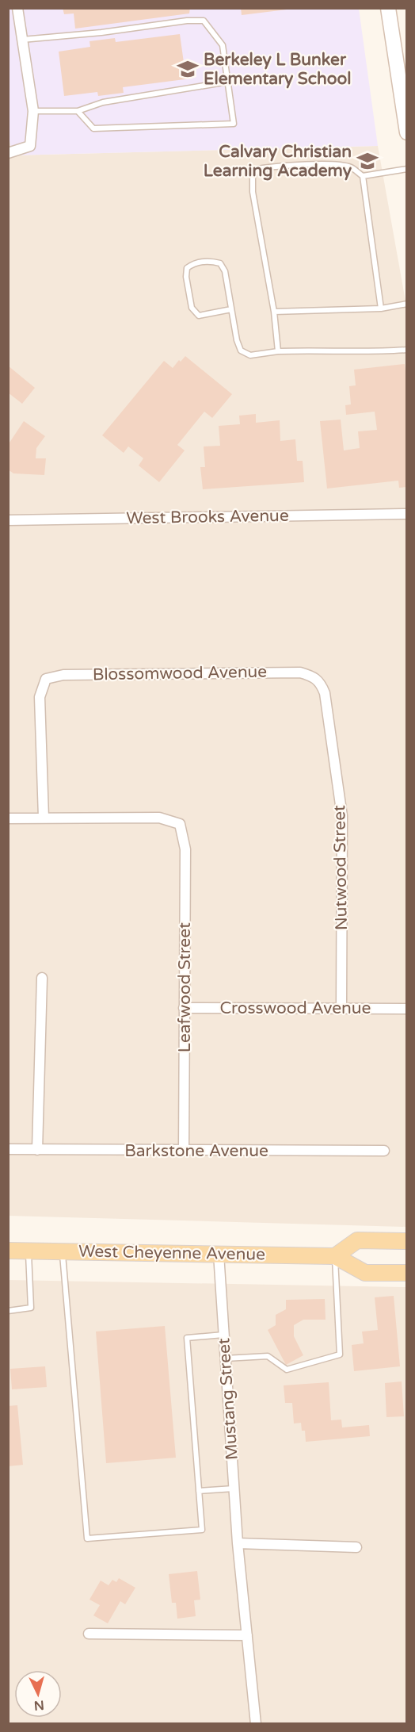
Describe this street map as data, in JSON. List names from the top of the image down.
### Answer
{
  "streets": {
    "main road": ["West Cheyenne Avenue"],
    "street": [
      "West Brooks Avenue",
      "Blossomwood Avenue",
      "Nutwood Street",
      "Leafwood Street",
      "Crosswood Avenue",
      "Barkstone Avenue",
      "Mustang Street"
    ]
  },
  "crossings": [
    ["Blossomwood Avenue", "Nutwood Street"],
    ["Blossomwood Avenue", "Leafwood Street"],
    ["Nutwood Street", "Crosswood Avenue"],
    ["Leafwood Street", "Crosswood Avenue"],
    ["Leafwood Street", "Barkstone Avenue"],
    ["West Cheyenne Avenue", "Mustang Street"]
  ],
  "places": {
    "school or university": ["Berkeley L Bunker Elementary School", "Calvary Christian Learning Academy"]
  },
  "north": "bottom"
}
